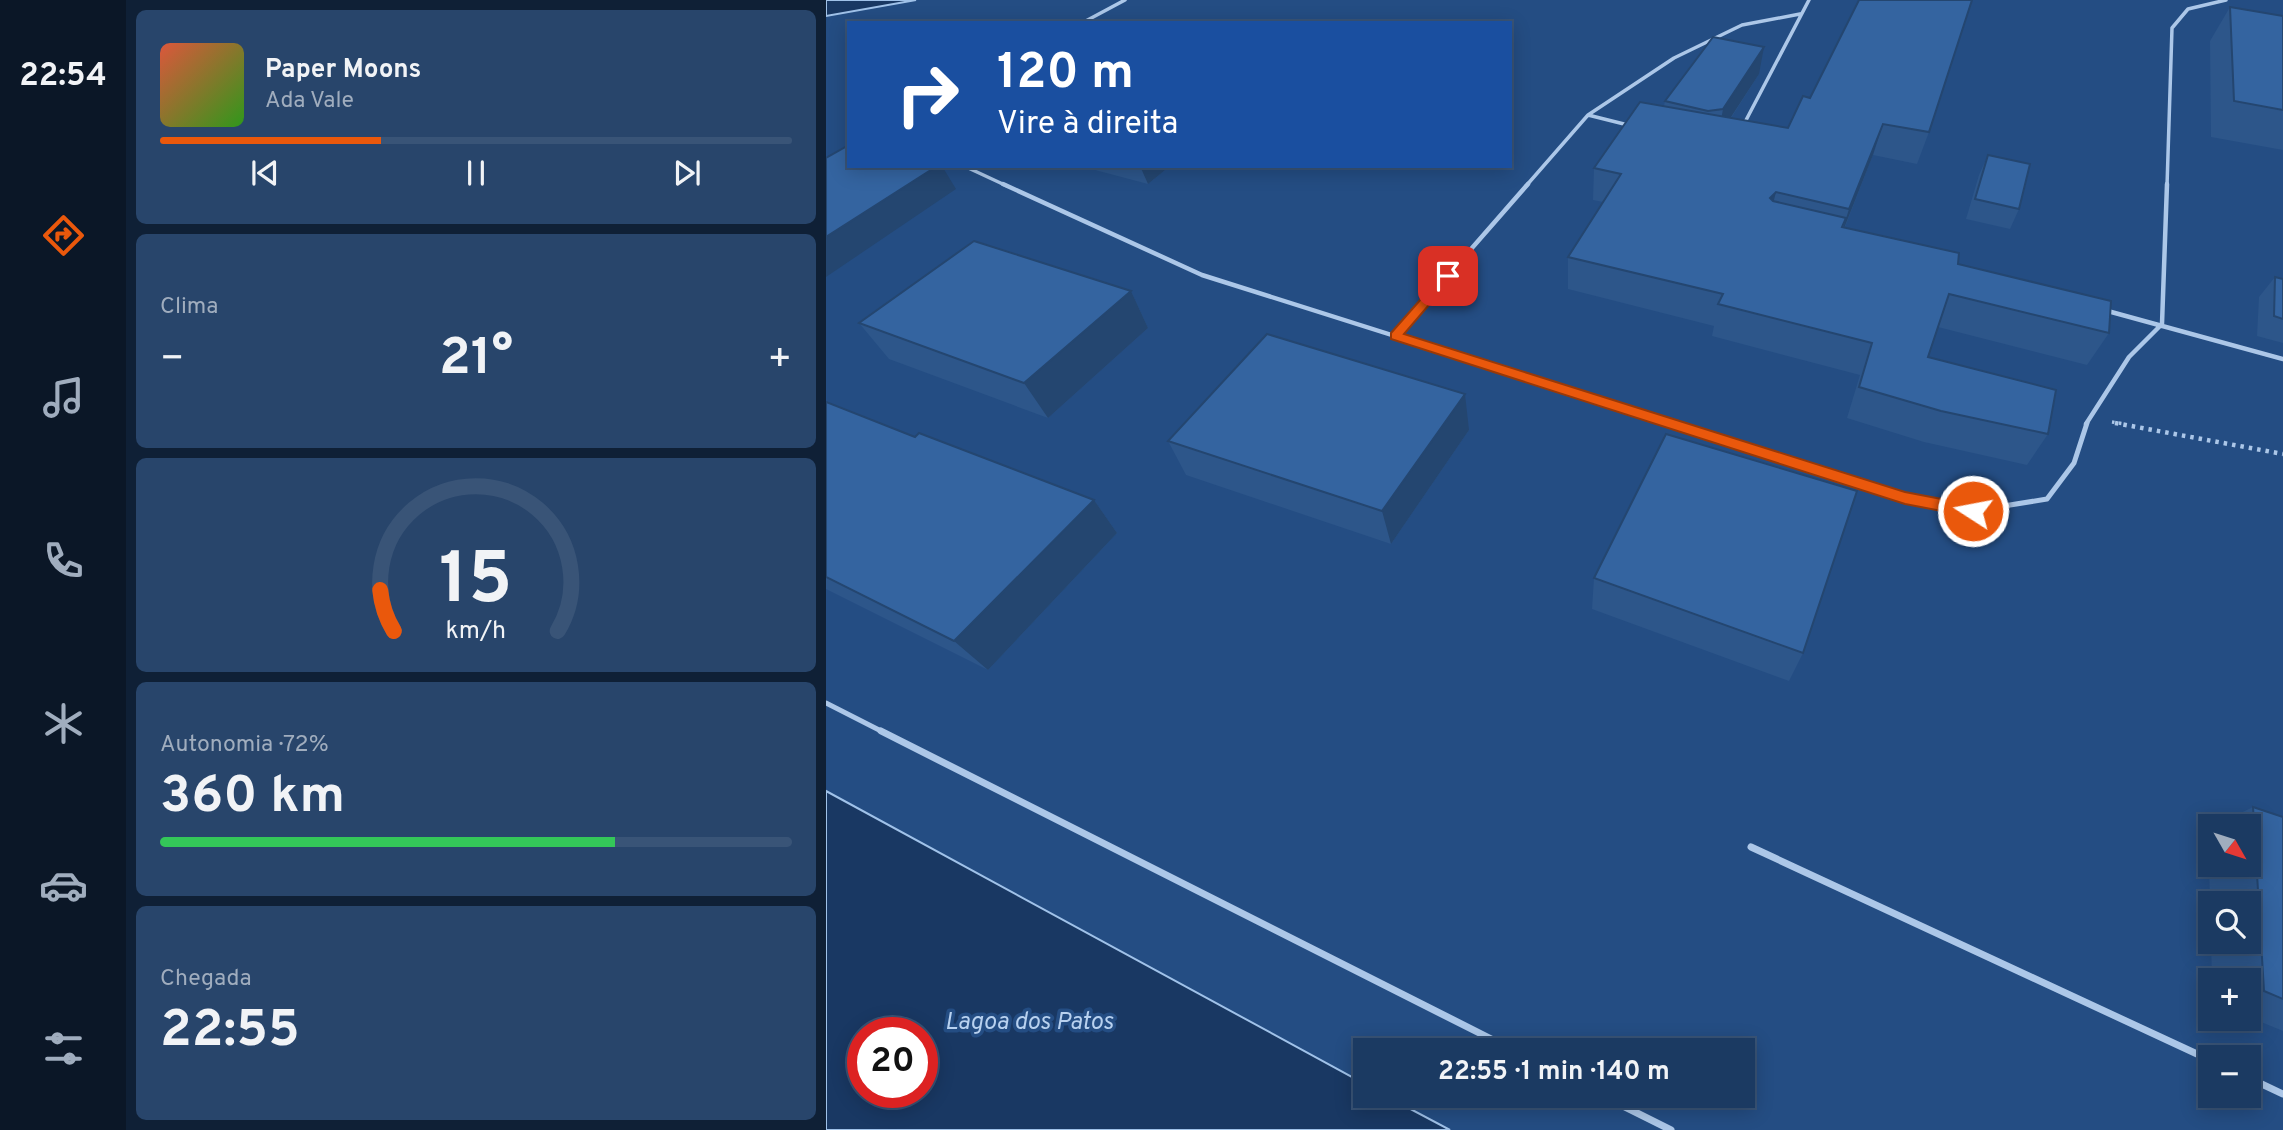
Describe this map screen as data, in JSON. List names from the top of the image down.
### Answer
{
  "water": ["Lagoa dos Patos"],
  "north": "bottom right",
  "page": {
    "tabs": "22:54",
    "turn": ["120 m", "Vire à direita"],
    "song": ["Paper Moons", "Ada Vale"],
    "tile": [
      "Clima",
      ["Autonomia · 72%", "360 km"],
      ["Chegada", "22:55"]
    ],
    "heat": ["−", "21°", "+"],
    "map_buttons": ["+", "−"],
    "limit": "20",
    "trip": "22:55 · 1 min · 140 m",
    "gauge": ["15", "km/h"]
  }
}
